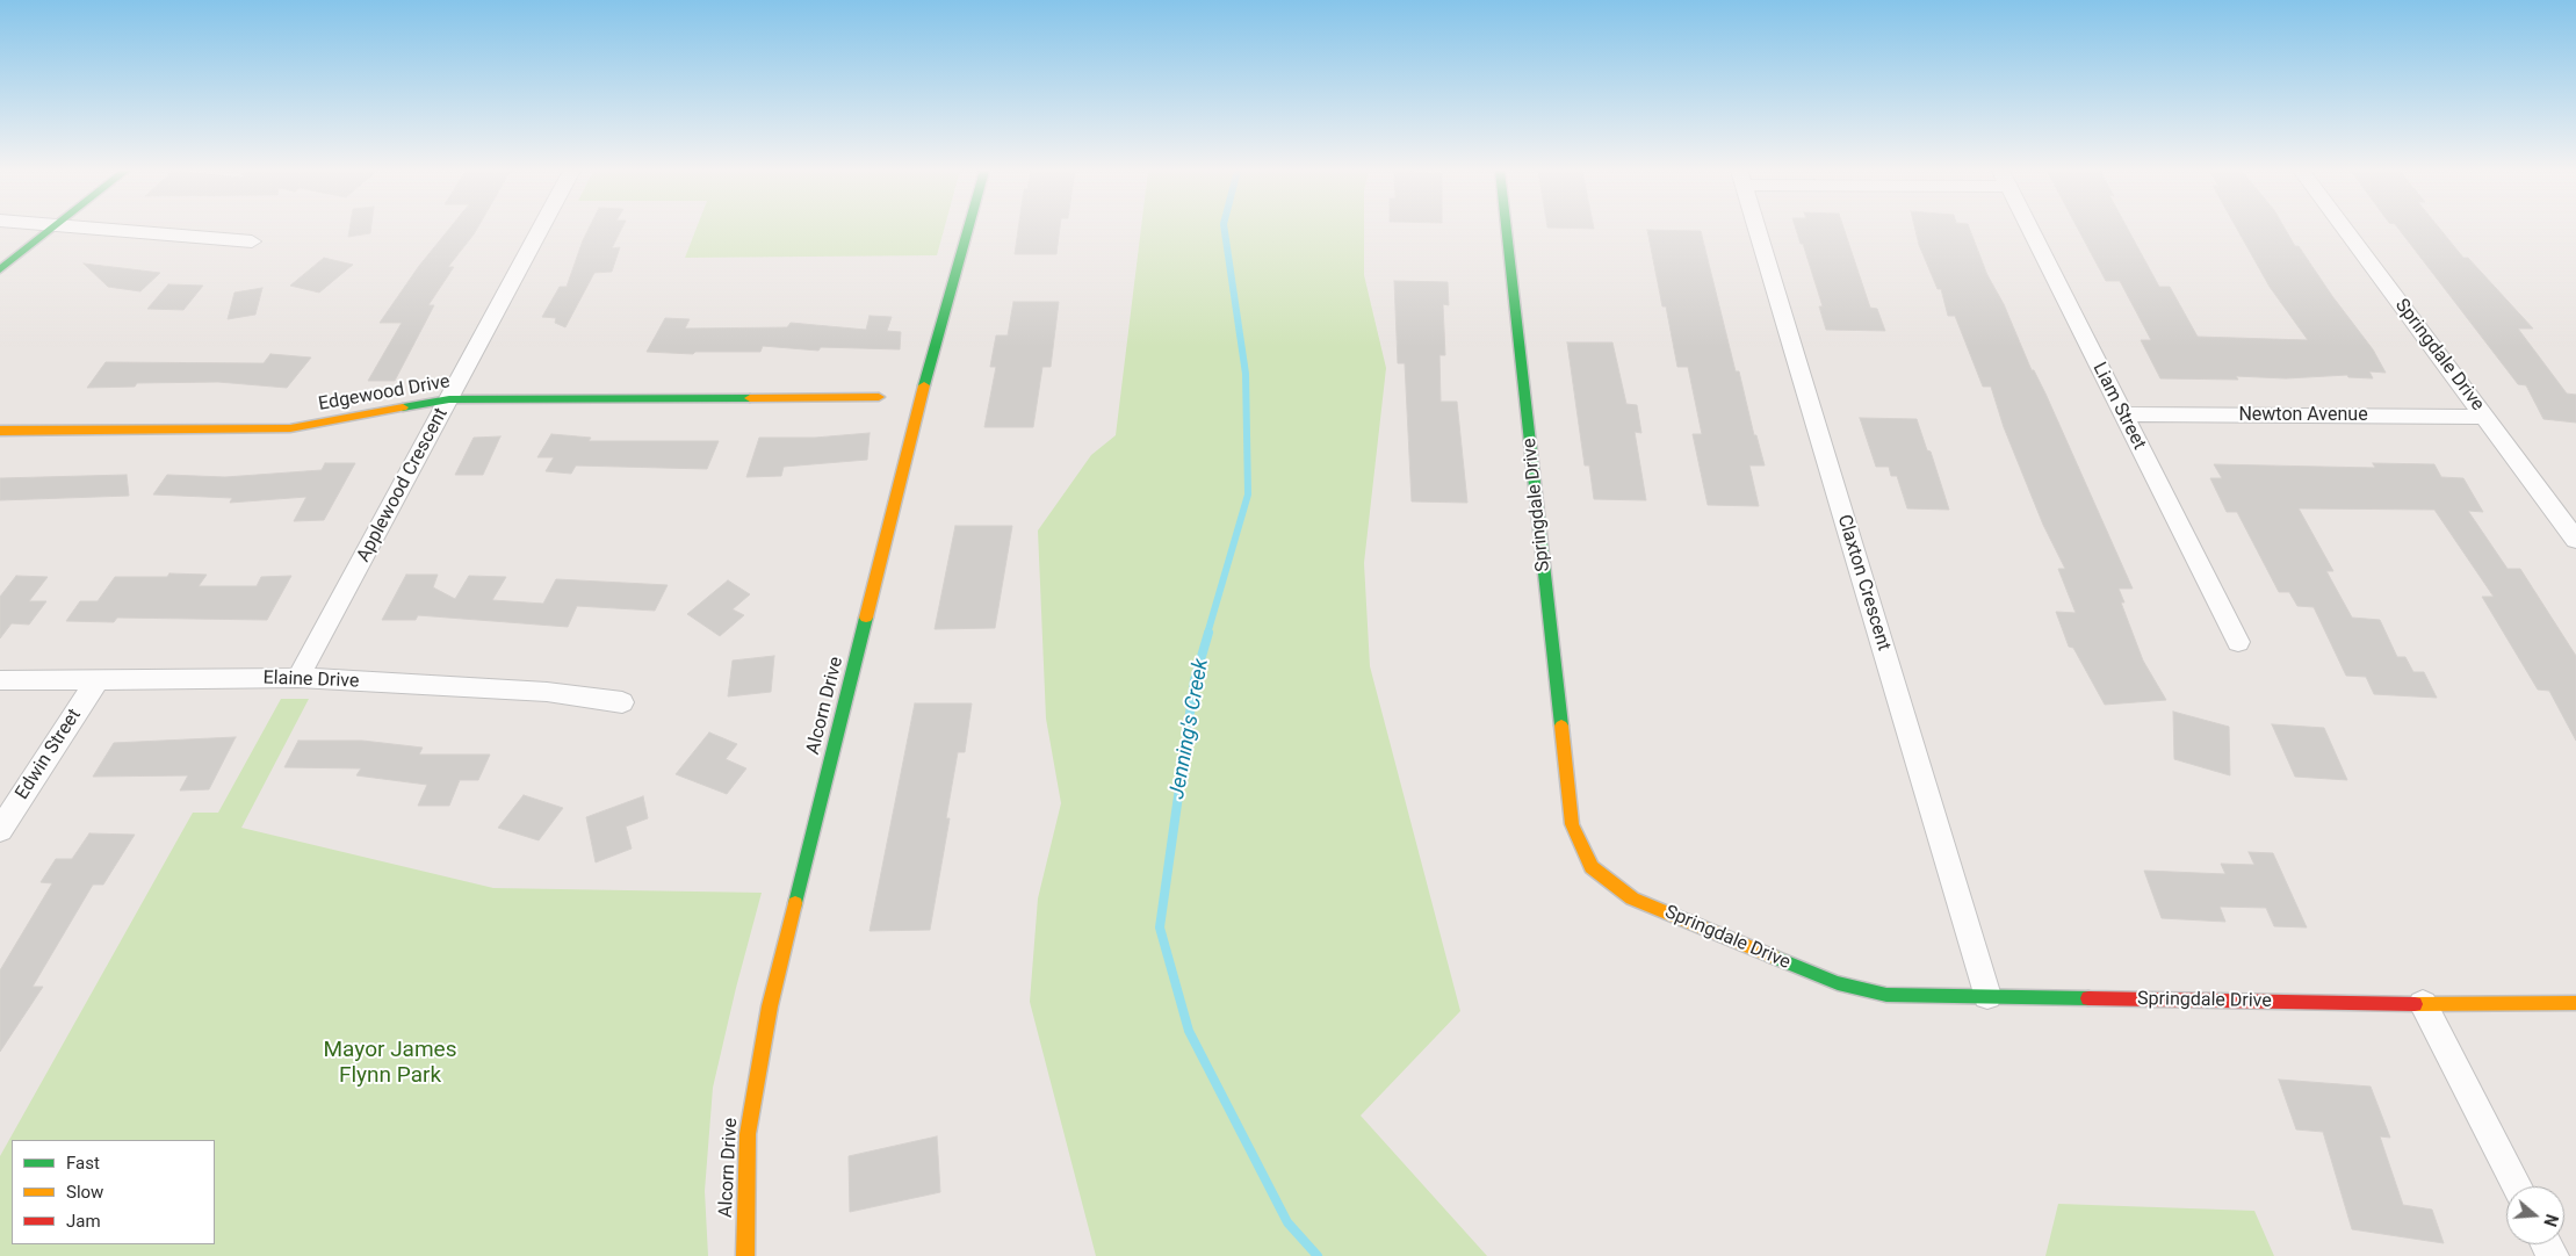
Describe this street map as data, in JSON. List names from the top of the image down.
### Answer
{
  "streets": {
    "street": [
      "Springdale Drive",
      "Edgewood Drive",
      "Liam Street",
      "Newton Avenue",
      "Applewood Crescent",
      "Claxton Crescent",
      "Elaine Drive",
      "Alcorn Drive",
      "Edwin Street"
    ]
  },
  "crossings": [
    ["Springdale Drive", "Newton Avenue"],
    ["Springdale Drive", "Claxton Crescent"],
    ["Edgewood Drive", "Applewood Crescent"],
    ["Liam Street", "Newton Avenue"],
    ["Applewood Crescent", "Elaine Drive"],
    ["Elaine Drive", "Edwin Street"]
  ],
  "water": ["Jenning's Creek"],
  "parks": ["Mayor James Flynn Park"],
  "legend": ["Fast", "Slow", "Jam"],
  "north": "right"
}
